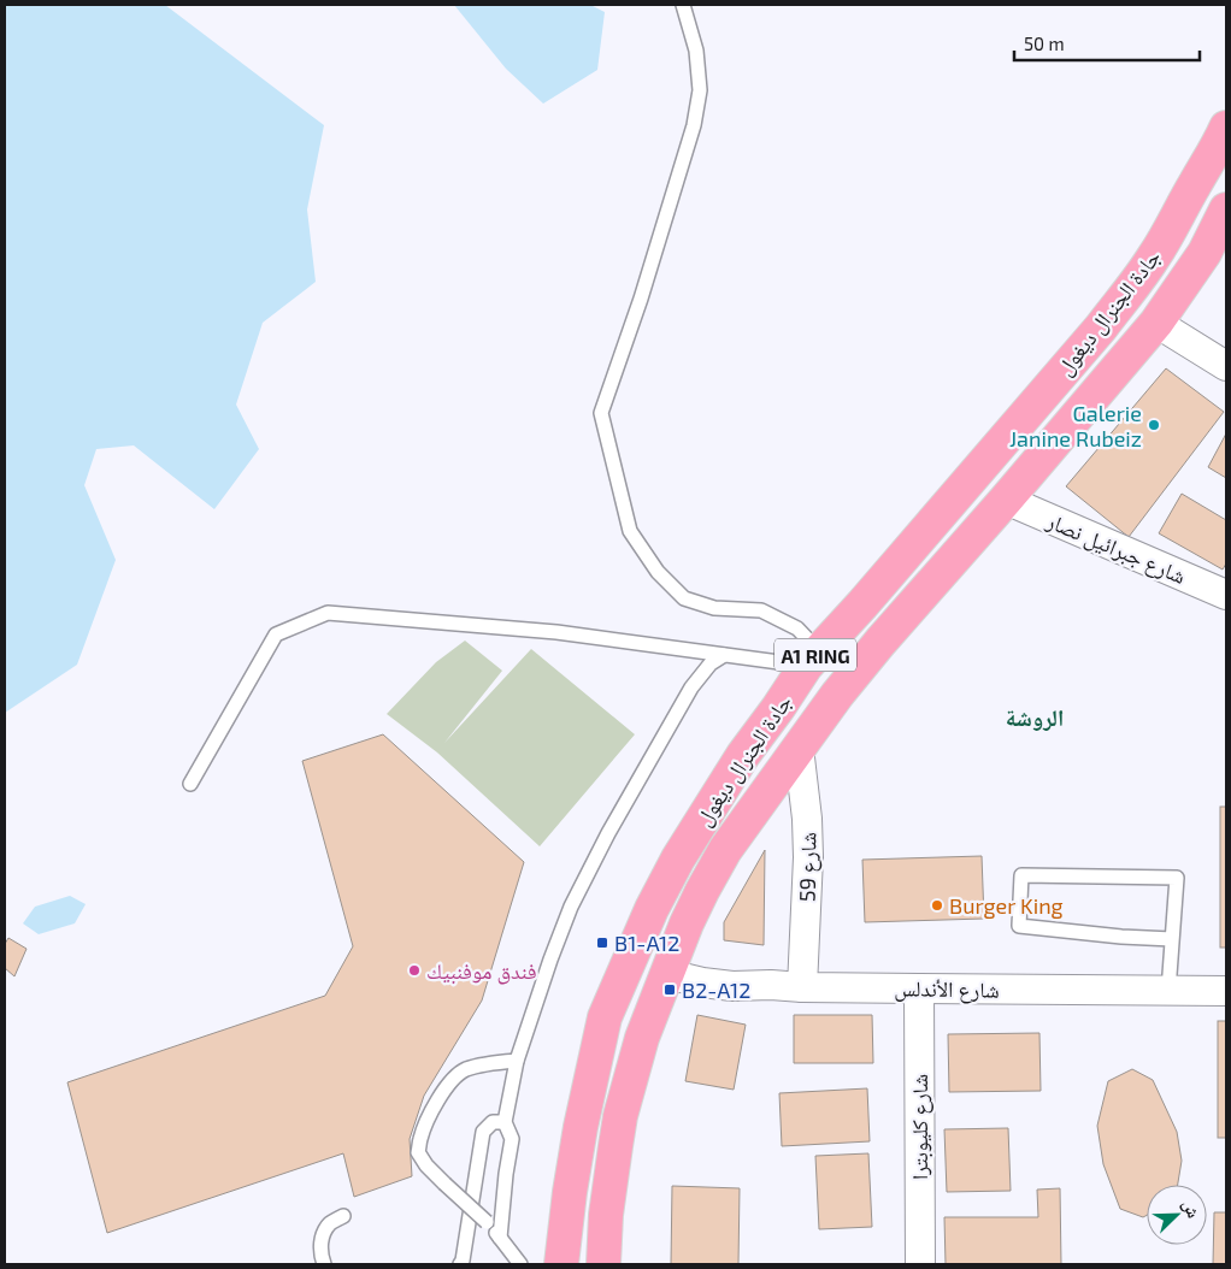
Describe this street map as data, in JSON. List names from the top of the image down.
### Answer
{
  "streets": {
    "highway": ["جادة الجنرال ديغول", "A1 RING"],
    "street": [
      "شارع جبرائيل نصار",
      "شارع 59",
      "شارع الأندلس",
      "شارع كليوبترا"
    ]
  },
  "crossings": [
    ["جادة الجنرال ديغول", "شارع جبرائيل نصار"],
    ["جادة الجنرال ديغول", "شارع 59"],
    ["جادة الجنرال ديغول", "شارع الأندلس"],
    ["شارع 59", "شارع الأندلس"],
    ["شارع الأندلس", "شارع كليوبترا"]
  ],
  "districts": ["الروشة"],
  "places": {
    "other": ["Galerie Janine Rubeiz", "Burger King", "فندق موفنبيك"],
    "transit": ["B1-A12", "B2-A12"]
  },
  "scale_bar": "50 m",
  "north": "top right"
}
